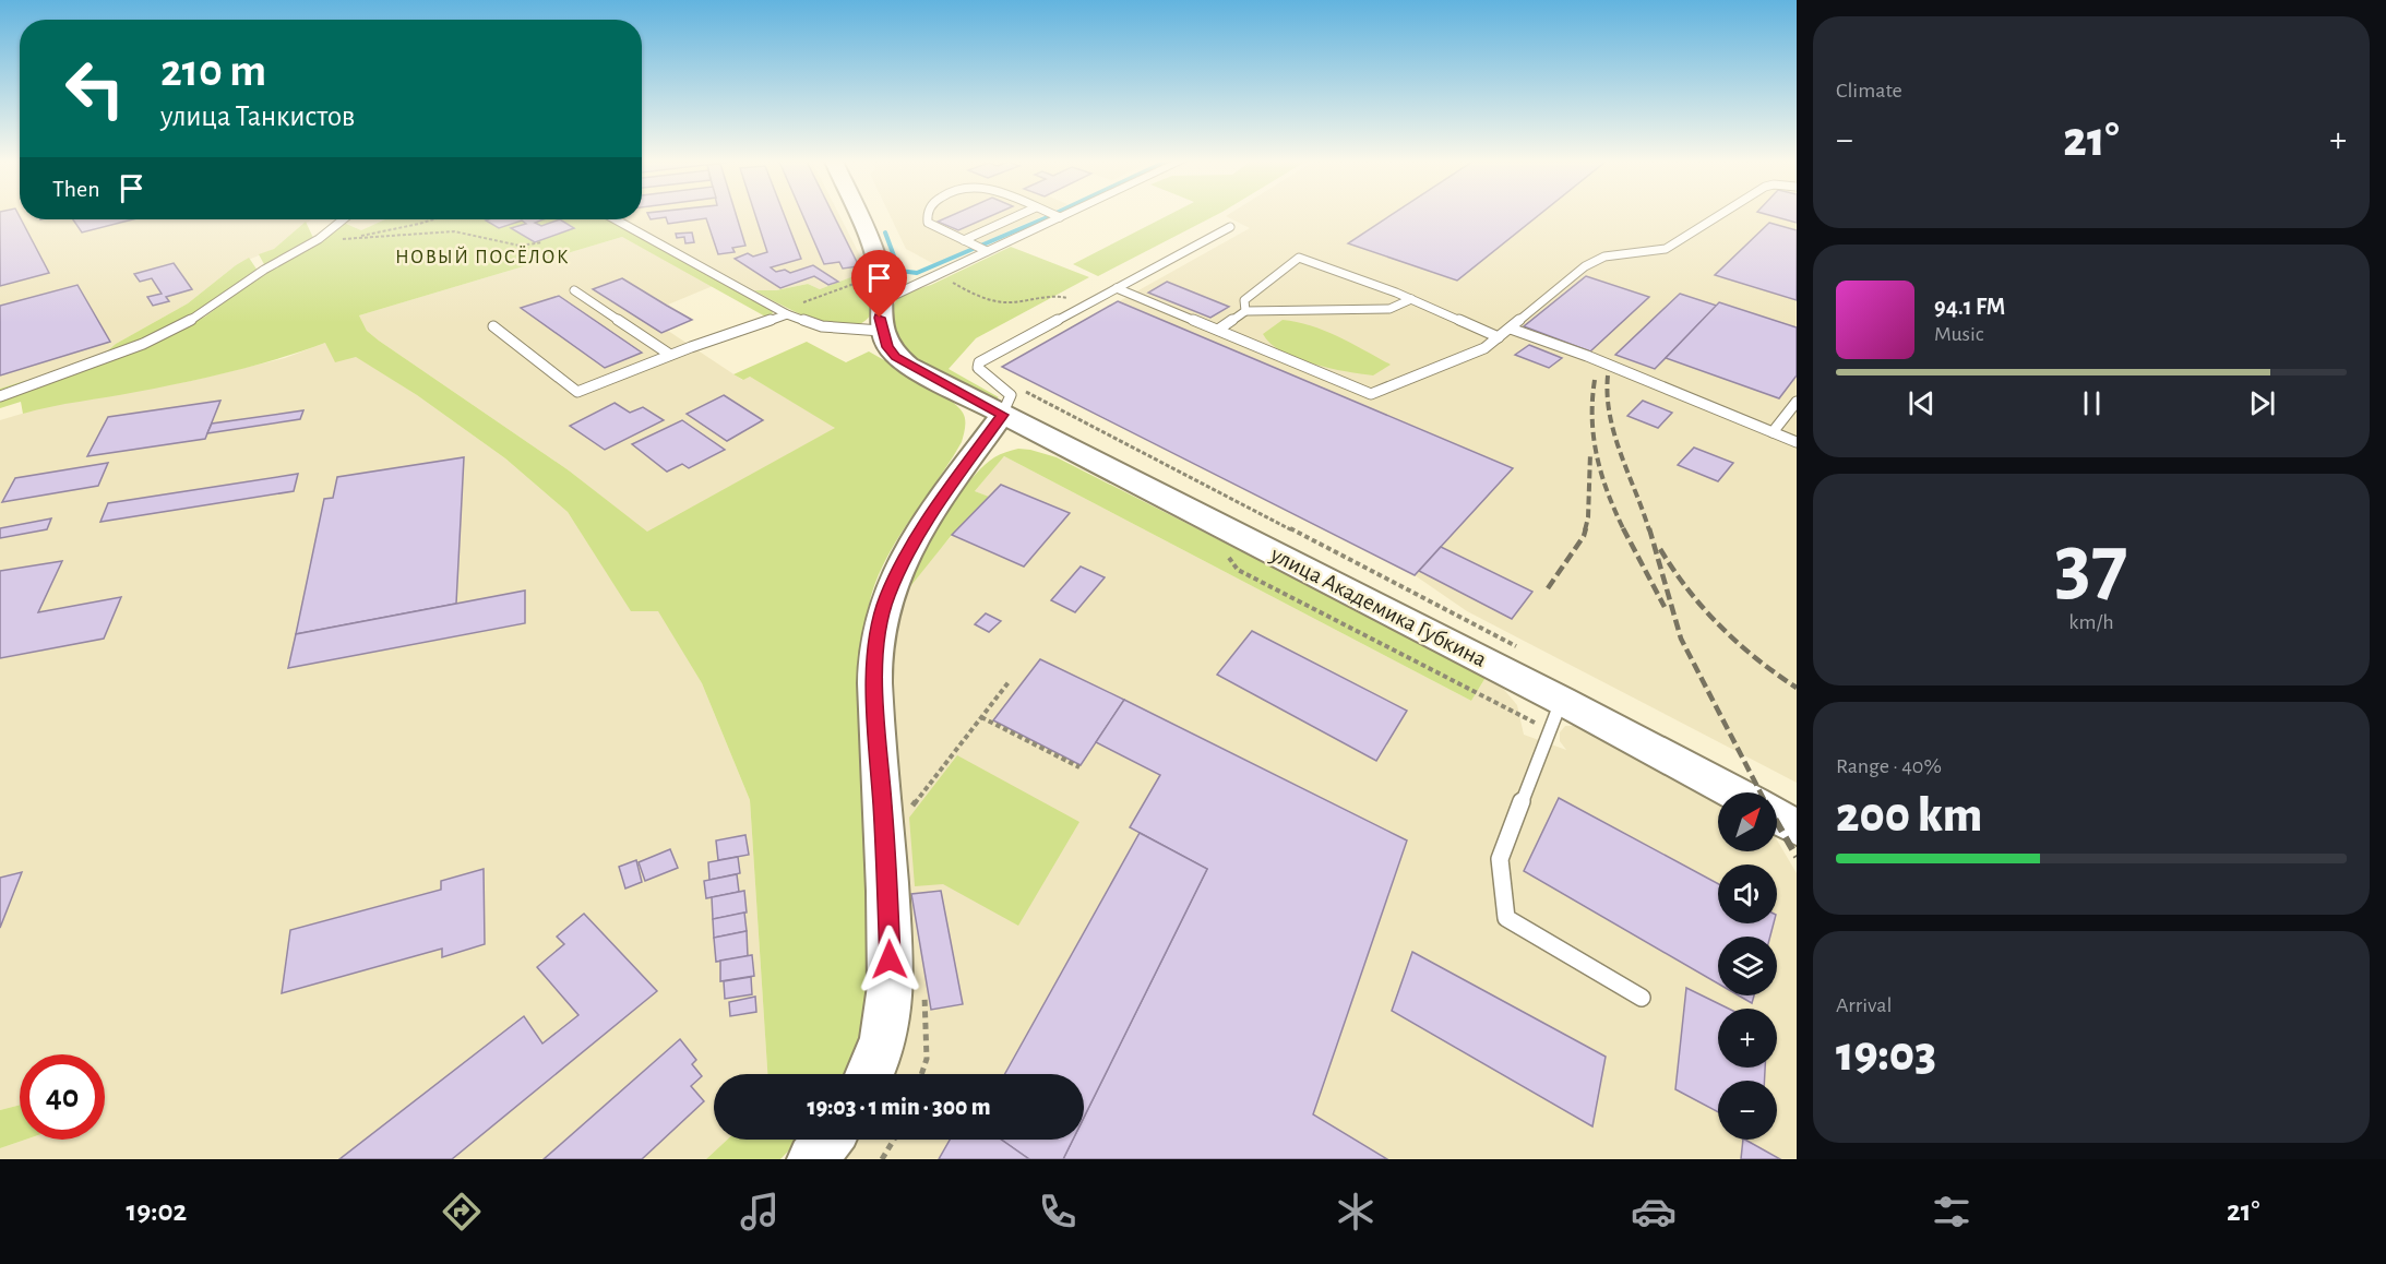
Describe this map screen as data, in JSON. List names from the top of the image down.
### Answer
{
  "streets": {
    "street": ["улица Академика Губкина"]
  },
  "districts": ["НОВЫЙ ПОСЁЛОК"],
  "north": "top right",
  "page": {
    "tile": [
      "Climate",
      ["37", "km/h"],
      ["Range · 40%", "200 km"],
      ["Arrival", "19:03"]
    ],
    "turn": ["210 m", "улица Танкистов"],
    "heat": ["−", "21°", "+"],
    "then": "Then",
    "song": ["94.1 FM", "Music"],
    "map_buttons": ["+", "−"],
    "limit": "40",
    "trip": "19:03 · 1 min · 300 m",
    "tabs": ["19:02", "21°"]
  }
}
